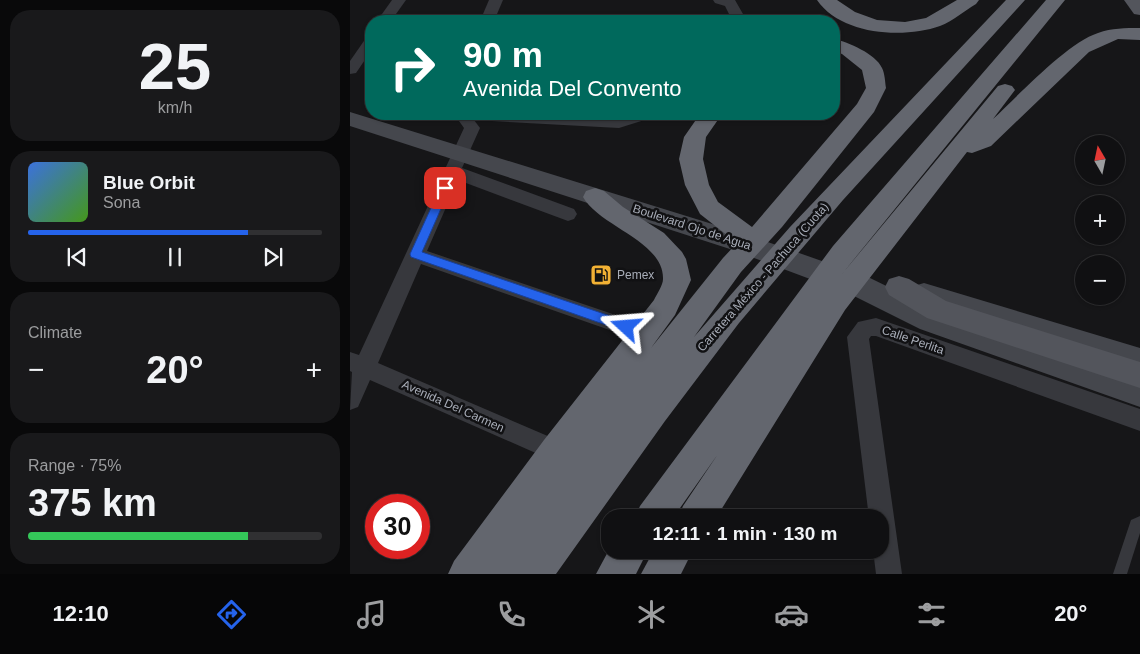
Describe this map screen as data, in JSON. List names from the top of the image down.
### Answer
{
  "streets": {
    "highway": ["Carretera México - Pachuca (Cuota)"],
    "main road": ["Boulevard Ojo de Agua"],
    "street": ["Calle Perlita", "Avenida Del Carmen"]
  },
  "places": {
    "fuel station": ["Pemex"]
  },
  "north": "top",
  "page": {
    "tile": [
      ["25", "km/h"],
      "Climate",
      ["Range · 75%", "375 km"]
    ],
    "turn": ["90 m", "Avenida Del Convento"],
    "map_buttons": ["+", "−"],
    "song": ["Blue Orbit", "Sona"],
    "heat": ["−", "20°", "+"],
    "limit": "30",
    "trip": "12:11 · 1 min · 130 m",
    "tabs": ["12:10", "20°"]
  }
}
